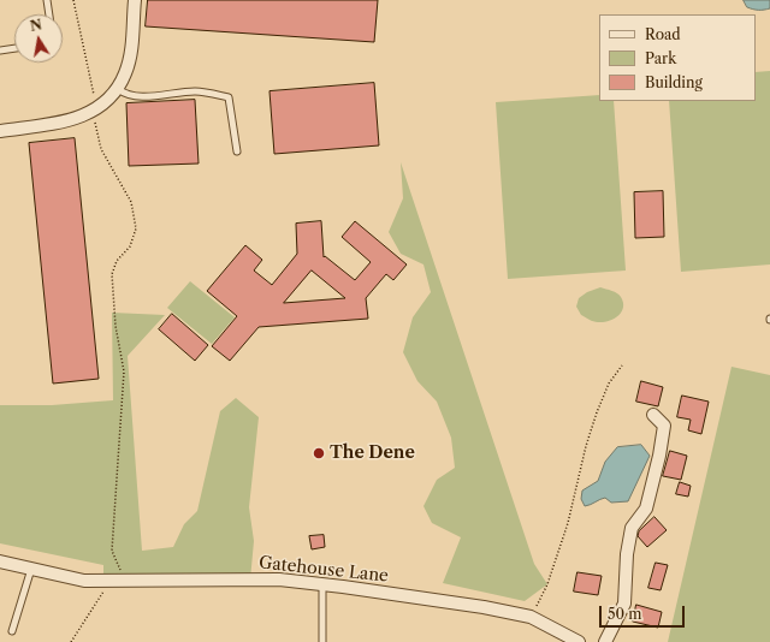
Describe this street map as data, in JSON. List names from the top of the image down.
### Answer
{
  "streets": {
    "street": ["Gatehouse Lane"]
  },
  "places": ["The Dene"],
  "legend": ["Road", "Park", "Building"],
  "scale_bar": "50 m",
  "north": "top"
}
